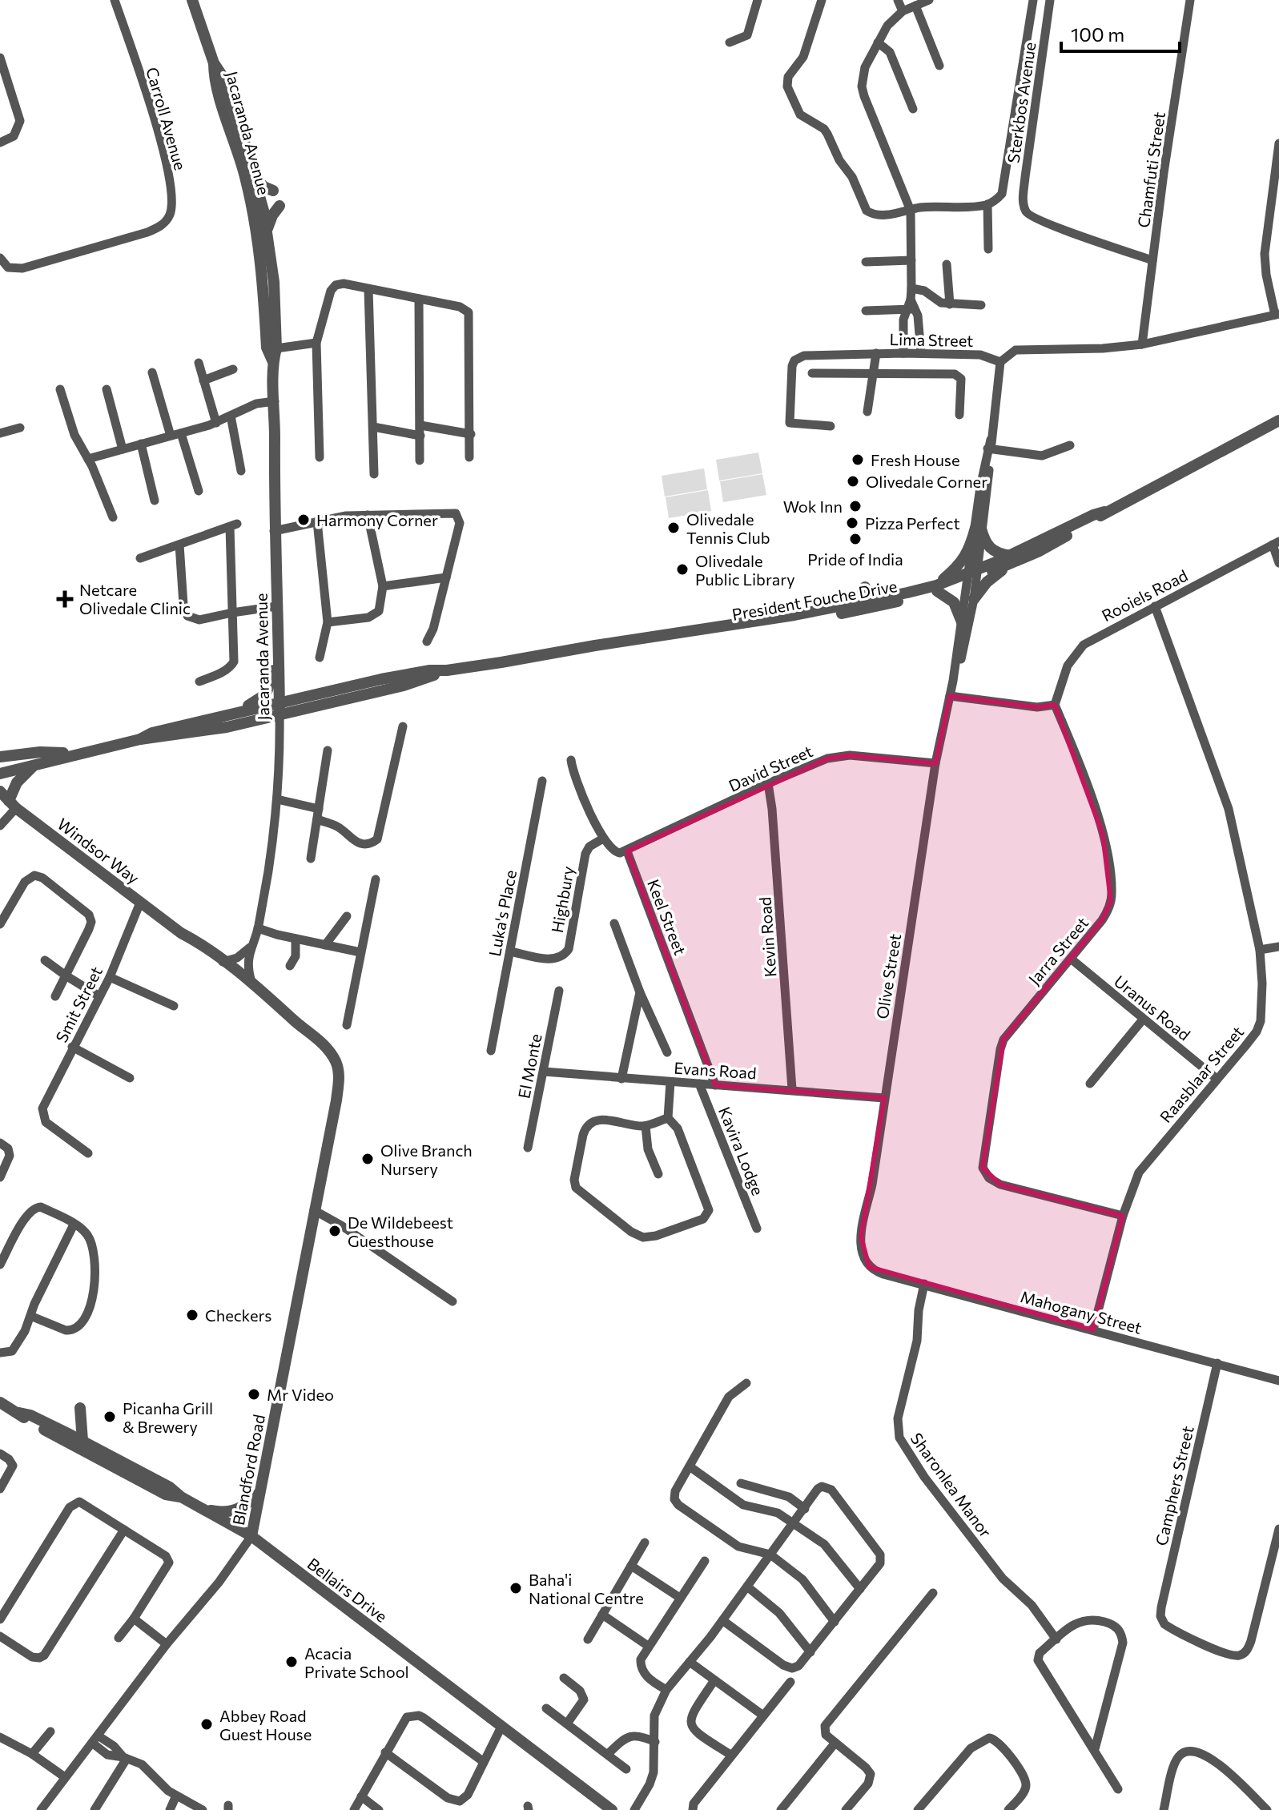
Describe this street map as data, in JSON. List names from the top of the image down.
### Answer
{
  "streets": {
    "street": [
      "Sterkbos Avenue",
      "Carroll Avenue",
      "Jacaranda Avenue",
      "Chamfuti Street",
      "Lima Street",
      "Rooiels Road",
      "President Fouche Drive",
      "David Street",
      "Windsor Way",
      "Highbury",
      "Luka's Place",
      "Keel Street",
      "Kevin Road",
      "Jarra Street",
      "Olive Street",
      "Smit Street",
      "Uranus Road",
      "El Monte",
      "Evans Road",
      "Raasblaar Street",
      "Kavira Lodge",
      "Mahogany Street",
      "Blandford Road",
      "Sharonlea Manor",
      "Camphers Street",
      "Bellairs Drive"
    ]
  },
  "crossings": [
    ["Sterkbos Avenue", "Chamfuti Street"],
    ["Jacaranda Avenue", "President Fouche Drive"],
    ["Jacaranda Avenue", "Windsor Way"],
    ["Lima Street", "Olive Street"],
    ["Rooiels Road", "Jarra Street"],
    ["Rooiels Road", "Raasblaar Street"],
    ["President Fouche Drive", "Olive Street"],
    ["David Street", "Keel Street"],
    ["David Street", "Kevin Road"],
    ["David Street", "Olive Street"],
    ["Windsor Way", "Smit Street"],
    ["Windsor Way", "Blandford Road"],
    ["Highbury", "Luka's Place"],
    ["Keel Street", "Evans Road"],
    ["Kevin Road", "Evans Road"],
    ["Jarra Street", "Uranus Road"],
    ["Jarra Street", "Raasblaar Street"],
    ["Olive Street", "Evans Road"],
    ["Olive Street", "Mahogany Street"],
    ["Uranus Road", "Raasblaar Street"],
    ["El Monte", "Evans Road"],
    ["Evans Road", "Kavira Lodge"],
    ["Raasblaar Street", "Mahogany Street"],
    ["Mahogany Street", "Sharonlea Manor"],
    ["Mahogany Street", "Camphers Street"],
    ["Blandford Road", "Bellairs Drive"]
  ],
  "places": {
    "other": [
      "Fresh House",
      "Olivedale Corner",
      "Wok Inn",
      "Harmony Corner",
      "Pizza Perfect",
      "Olivedale Tennis Club",
      "Pride of India",
      "Olivedale Public Library",
      "Olive Branch Nursery",
      "De Wildebeest Guesthouse",
      "Checkers",
      "Mr Video",
      "Picanha Grill & Brewery",
      "Baha'i National Centre",
      "Acacia Private School",
      "Abbey Road Guest House"
    ],
    "health": ["Netcare Olivedale Clinic"]
  },
  "scale_bar": "100 m"
}
